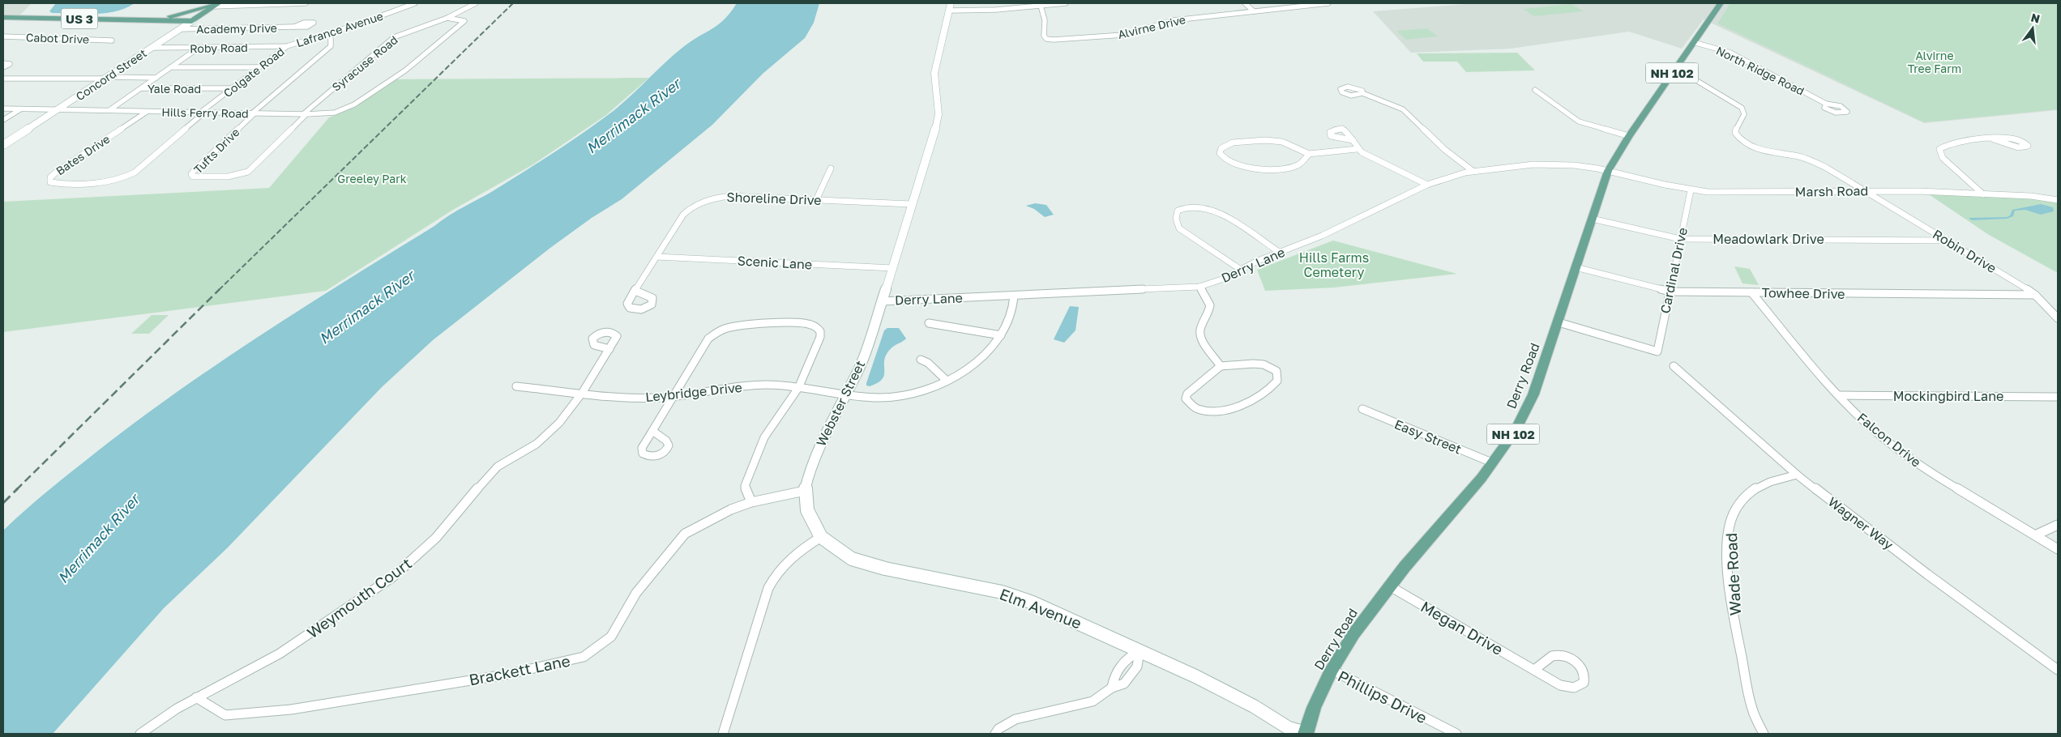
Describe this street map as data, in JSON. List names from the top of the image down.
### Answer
{
  "streets": {
    "main road": [
      "US 3",
      "NH 102",
      "Concord Street",
      "Derry Road",
      "Webster Street",
      "Elm Avenue"
    ],
    "street": [
      "Alvirne Drive",
      "Academy Drive",
      "Lafrance Avenue",
      "Cabot Drive",
      "Roby Road",
      "Syracuse Road",
      "North Ridge Road",
      "Colgate Road",
      "Yale Road",
      "Hills Ferry Road",
      "Tufts Drive",
      "Bates Drive",
      "Marsh Road",
      "Shoreline Drive",
      "Meadowlark Drive",
      "Robin Drive",
      "Scenic Lane",
      "Derry Lane",
      "Cardinal Drive",
      "Towhee Drive",
      "Leybridge Drive",
      "Mockingbird Lane",
      "Easy Street",
      "Falcon Drive",
      "Wagner Way",
      "Wade Road",
      "Weymouth Court",
      "Megan Drive",
      "Brackett Lane",
      "Phillips Drive"
    ]
  },
  "crossings": [
    ["US 3", "Concord Street"],
    ["Academy Drive", "Concord Street"],
    ["Lafrance Avenue", "Roby Road"],
    ["Lafrance Avenue", "Colgate Road"],
    ["Roby Road", "Colgate Road"],
    ["Roby Road", "Concord Street"],
    ["Syracuse Road", "Hills Ferry Road"],
    ["Syracuse Road", "Tufts Drive"],
    ["North Ridge Road", "Derry Road"],
    ["Colgate Road", "Yale Road"],
    ["Colgate Road", "Hills Ferry Road"],
    ["Colgate Road", "Bates Drive"],
    ["Concord Street", "Hills Ferry Road"],
    ["Hills Ferry Road", "Tufts Drive"],
    ["Hills Ferry Road", "Bates Drive"],
    ["Marsh Road", "Robin Drive"],
    ["Marsh Road", "Derry Lane"],
    ["Marsh Road", "Cardinal Drive"],
    ["Marsh Road", "Derry Road"],
    ["Shoreline Drive", "Scenic Lane"],
    ["Shoreline Drive", "Webster Street"],
    ["Meadowlark Drive", "Robin Drive"],
    ["Meadowlark Drive", "Cardinal Drive"],
    ["Meadowlark Drive", "Derry Road"],
    ["Robin Drive", "Towhee Drive"],
    ["Robin Drive", "Derry Road"],
    ["Scenic Lane", "Webster Street"],
    ["Derry Lane", "Derry Road"],
    ["Derry Lane", "Leybridge Drive"],
    ["Derry Lane", "Webster Street"],
    ["Cardinal Drive", "Towhee Drive"],
    ["Cardinal Drive", "Derry Road"],
    ["Towhee Drive", "Derry Road"],
    ["Towhee Drive", "Falcon Drive"],
    ["Derry Road", "Easy Street"],
    ["Derry Road", "Elm Avenue"],
    ["Derry Road", "Megan Drive"],
    ["Derry Road", "Phillips Drive"],
    ["Leybridge Drive", "Webster Street"],
    ["Leybridge Drive", "Weymouth Court"],
    ["Mockingbird Lane", "Falcon Drive"],
    ["Webster Street", "Elm Avenue"],
    ["Webster Street", "Brackett Lane"],
    ["Wagner Way", "Wade Road"],
    ["Weymouth Court", "Brackett Lane"]
  ],
  "water": ["Merrimack River"],
  "parks": ["Alvirne Tree Farm", "Greeley Park", "Hills Farms Cemetery"],
  "north": "top"
}
